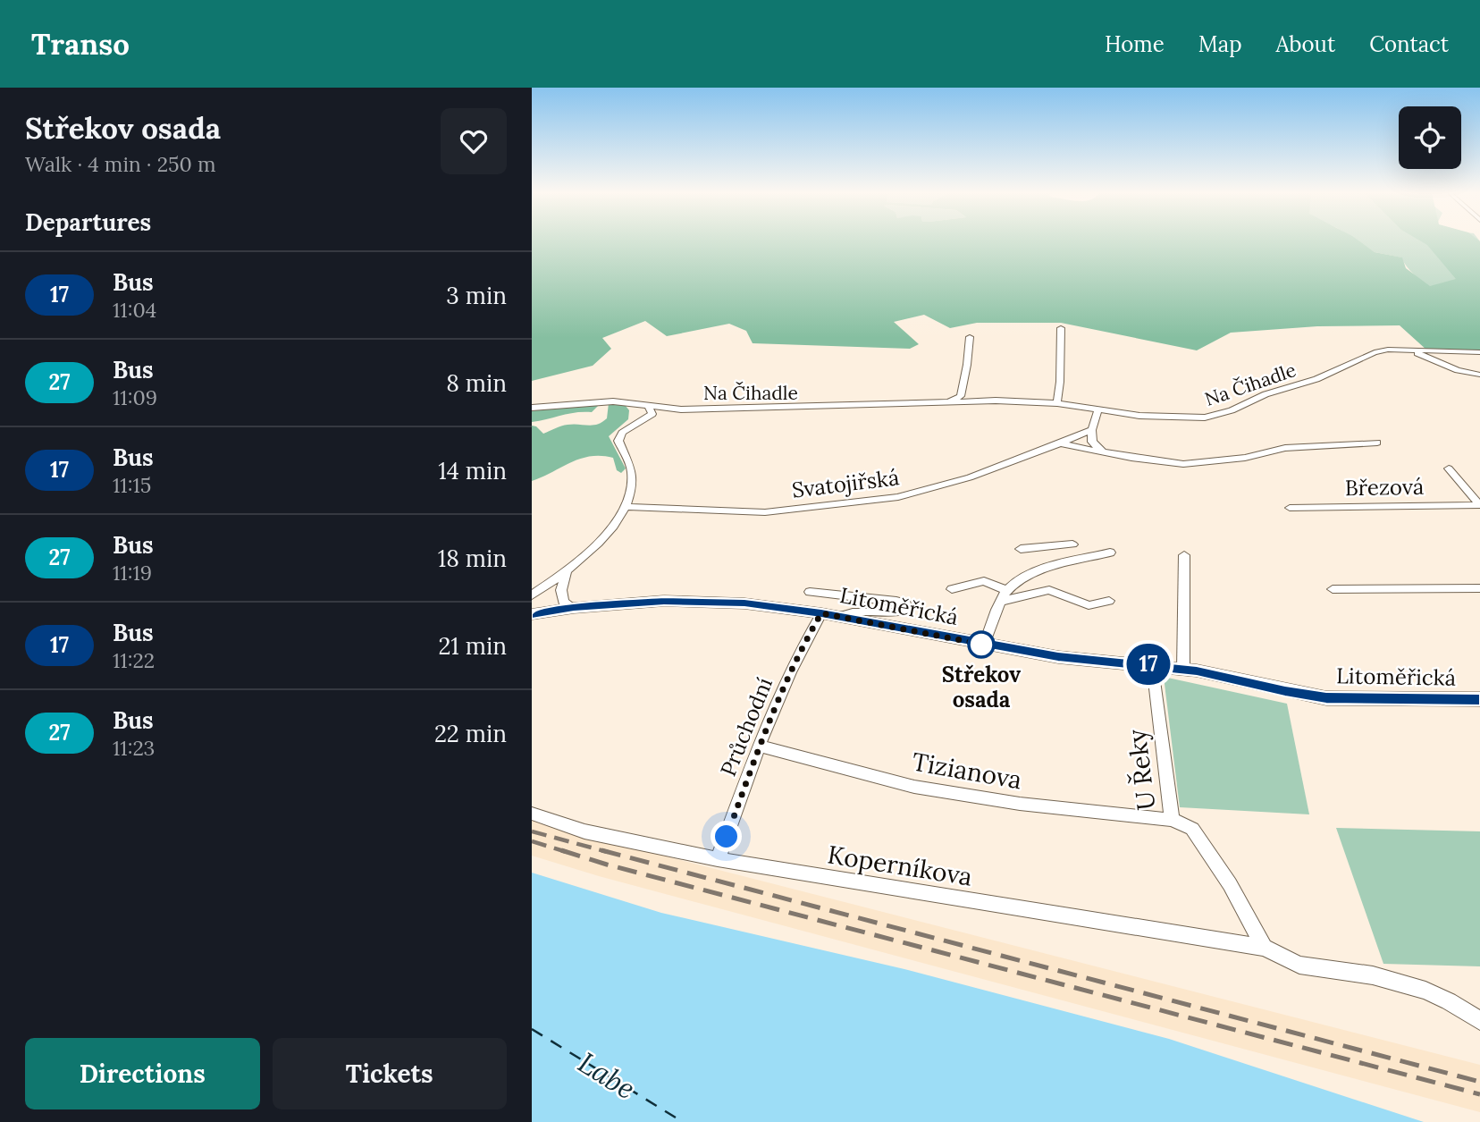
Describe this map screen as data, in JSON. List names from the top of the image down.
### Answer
{
  "streets": {
    "main road": ["Litoměřická"],
    "street": [
      "Na Čihadle",
      "Svatojiřská",
      "Březová",
      "Průchodní",
      "U Řeky",
      "Tizianova",
      "Koperníkova"
    ]
  },
  "crossings": [
    ["Litoměřická", "Průchodní"],
    ["Litoměřická", "U Řeky"],
    ["Průchodní", "Tizianova"],
    ["Průchodní", "Koperníkova"],
    ["U Řeky", "Tizianova"],
    ["U Řeky", "Koperníkova"]
  ],
  "water": ["Labe"],
  "places": ["Střekov osada"],
  "lines": ["bus line 17"],
  "page": {
    "header": "Transo",
    "nav": [
      "Home",
      "Map",
      "About",
      "Contact"
    ],
    "heading": [
      ["Střekov osada", "Walk · 4 min · 250 m"],
      "Departures"
    ],
    "on_map": "17",
    "list": [
      {
        "mark": "17",
        "name": "Bus",
        "note": "11:04",
        "value": "3 min"
      },
      {
        "mark": "27",
        "name": "Bus",
        "note": "11:09",
        "value": "8 min"
      },
      {
        "mark": "17",
        "name": "Bus",
        "note": "11:15",
        "value": "14 min"
      },
      {
        "mark": "27",
        "name": "Bus",
        "note": "11:19",
        "value": "18 min"
      },
      {
        "mark": "17",
        "name": "Bus",
        "note": "11:22",
        "value": "21 min"
      },
      {
        "mark": "27",
        "name": "Bus",
        "note": "11:23",
        "value": "22 min"
      }
    ],
    "buttons": ["Directions", "Tickets"]
  }
}
